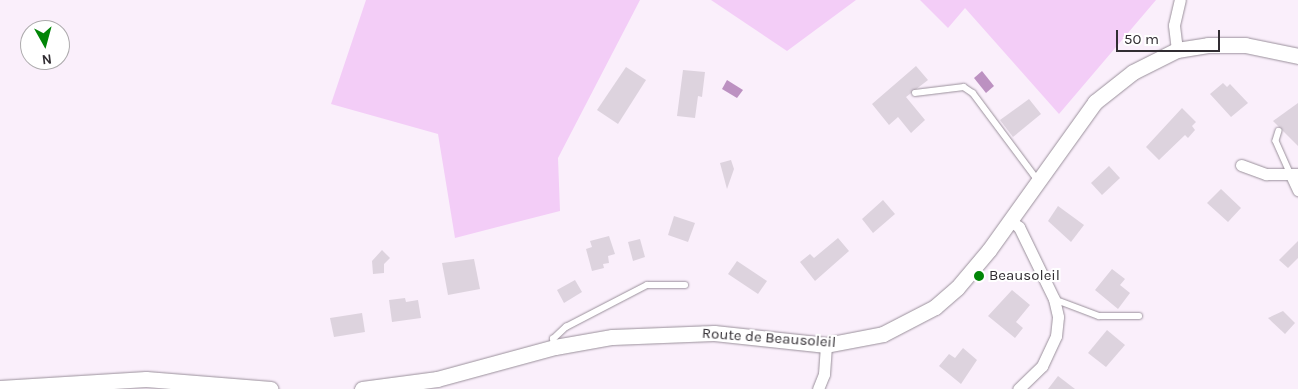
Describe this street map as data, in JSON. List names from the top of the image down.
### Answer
{
  "streets": {
    "main road": ["Route de Beausoleil"]
  },
  "places": ["Beausoleil"],
  "scale_bar": "50 m",
  "north": "bottom"
}
